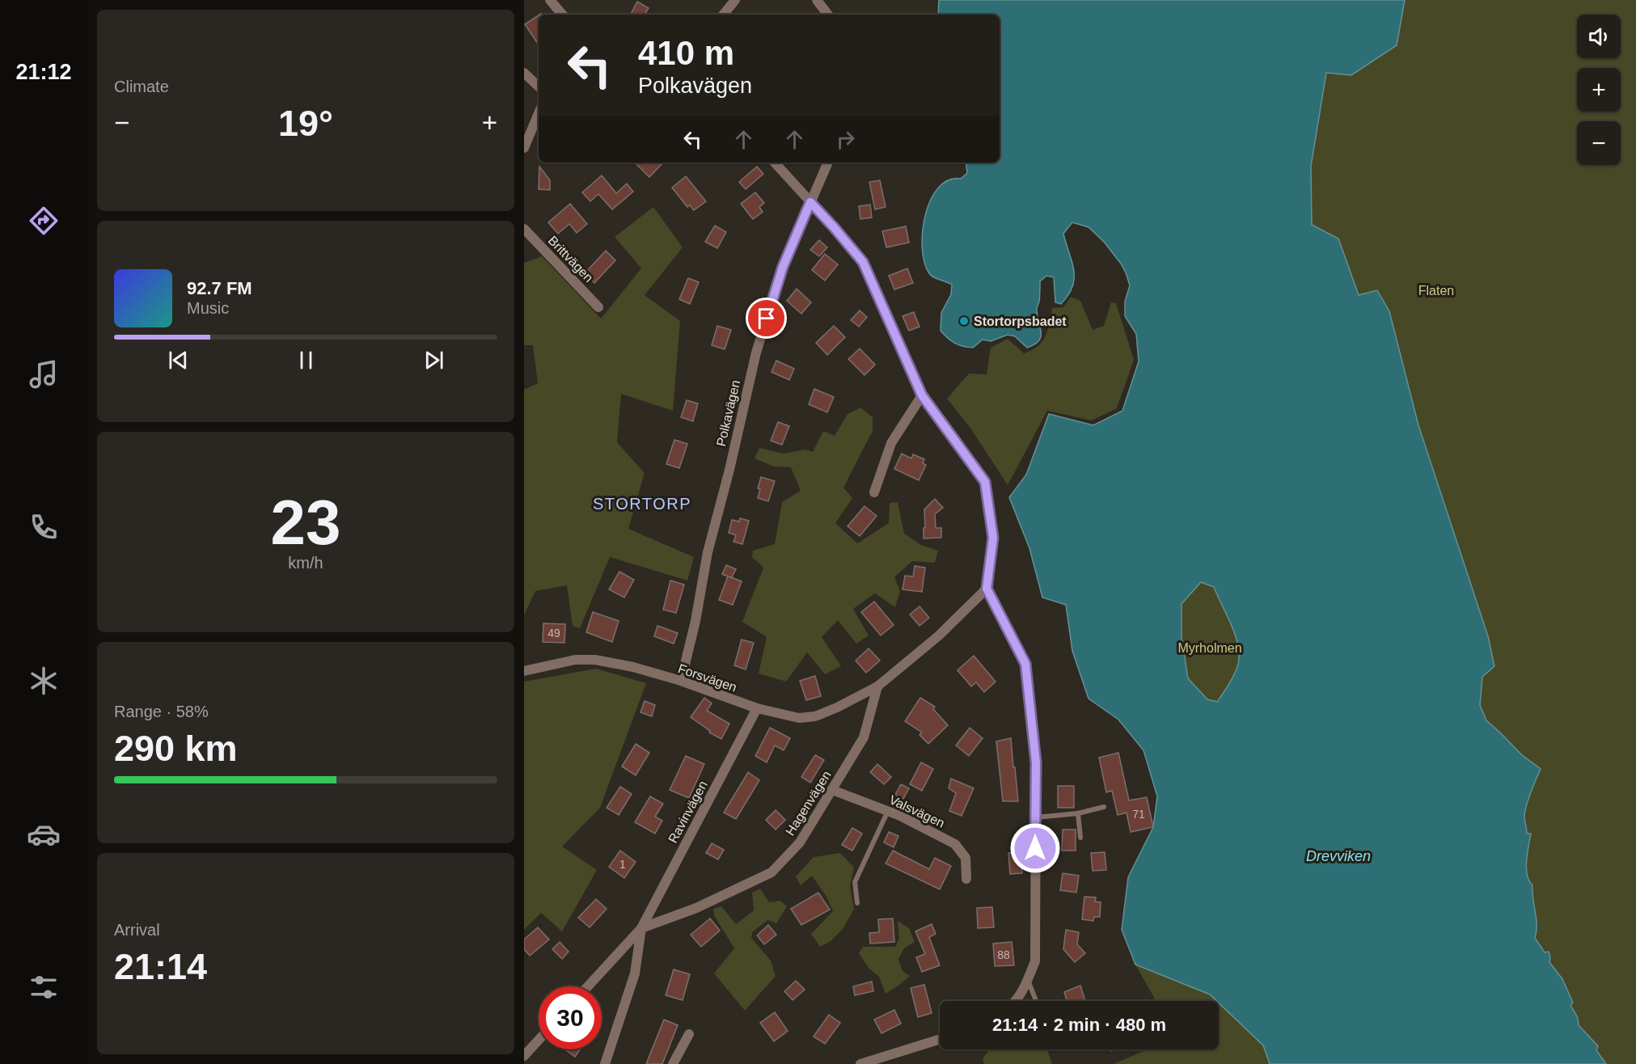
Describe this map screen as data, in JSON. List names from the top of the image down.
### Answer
{
  "streets": {
    "street": [
      "Brittvägen",
      "Polkavägen",
      "Forsvägen",
      "Hagenvägen",
      "Valsvägen",
      "Ravinvägen"
    ]
  },
  "crossings": [
    ["Polkavägen", "Forsvägen"],
    ["Forsvägen", "Hagenvägen"],
    ["Forsvägen", "Ravinvägen"],
    ["Hagenvägen", "Valsvägen"],
    ["Hagenvägen", "Ravinvägen"]
  ],
  "districts": ["STORTORP"],
  "water": ["Drevviken"],
  "parks": ["Flaten", "Myrholmen"],
  "places": ["Stortorpsbadet"],
  "house_numbers": [
    "49",
    "71",
    "1",
    "88"
  ],
  "page": {
    "tabs": "21:12",
    "tile": [
      "Climate",
      ["23", "km/h"],
      ["Range · 58%", "290 km"],
      ["Arrival", "21:14"]
    ],
    "map_buttons": ["+", "−"],
    "turn": ["410 m", "Polkavägen"],
    "heat": ["−", "19°", "+"],
    "song": ["92.7 FM", "Music"],
    "limit": "30",
    "trip": "21:14 · 2 min · 480 m"
  }
}
